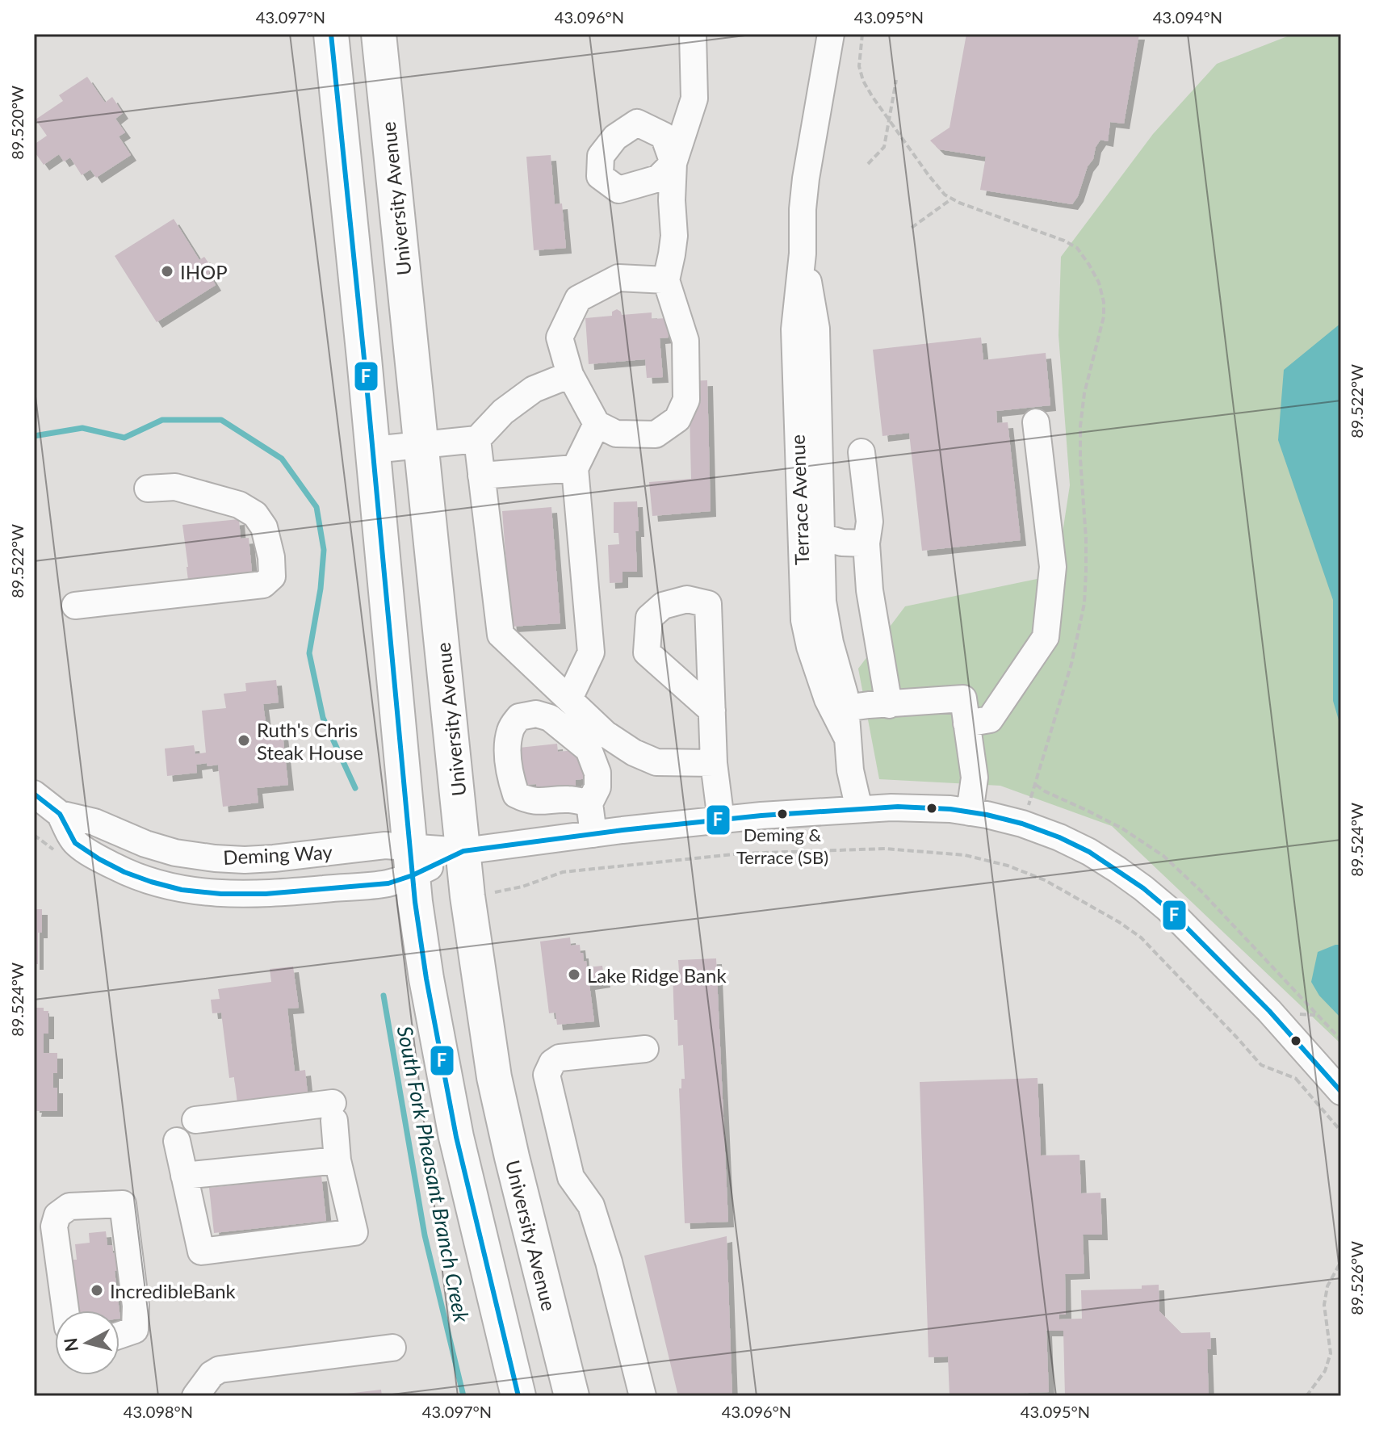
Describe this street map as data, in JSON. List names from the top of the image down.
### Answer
{
  "streets": {
    "main road": ["University Avenue"],
    "street": ["Terrace Avenue", "Deming Way"]
  },
  "crossings": [
    ["University Avenue", "Deming Way"],
    ["Terrace Avenue", "Deming Way"]
  ],
  "water": ["South Fork Pheasant Branch Creek"],
  "places": [
    "IHOP",
    "Ruth's Chris Steak House",
    "Deming & Terrace (SB)",
    "Lake Ridge Bank",
    "IncredibleBank"
  ],
  "lines": ["transit line F"],
  "north": "left",
  "coordinates": [
    "43.097°N",
    "43.096°N",
    "43.095°N",
    "43.094°N",
    "89.520°W",
    "89.522°W",
    "89.524°W",
    "89.526°W",
    "43.098°N"
  ]
}
